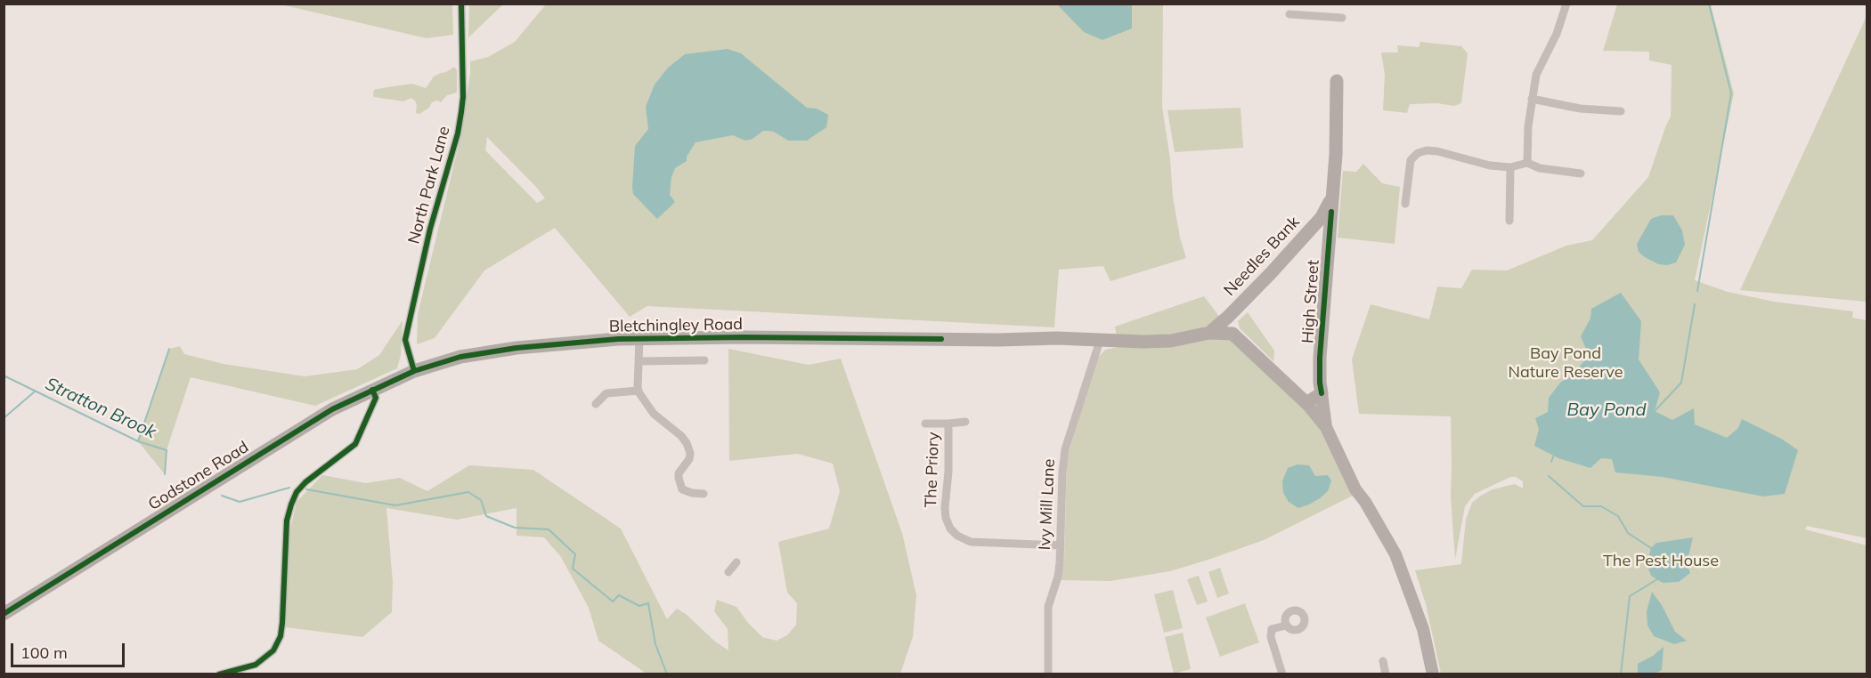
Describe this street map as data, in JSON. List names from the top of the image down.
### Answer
{
  "streets": {
    "main road": [
      "Needles Bank",
      "High Street",
      "Bletchingley Road",
      "Godstone Road"
    ],
    "street": ["North Park Lane", "The Priory", "Ivy Mill Lane"]
  },
  "crossings": [
    ["North Park Lane", "Bletchingley Road"],
    ["North Park Lane", "Godstone Road"],
    ["Needles Bank", "High Street"],
    ["Needles Bank", "Bletchingley Road"],
    ["Bletchingley Road", "Godstone Road"],
    ["Bletchingley Road", "Ivy Mill Lane"],
    ["The Priory", "Ivy Mill Lane"]
  ],
  "water": ["Stratton Brook", "Bay Pond"],
  "parks": ["Bay Pond Nature Reserve", "The Pest House"],
  "scale_bar": "100 m"
}
